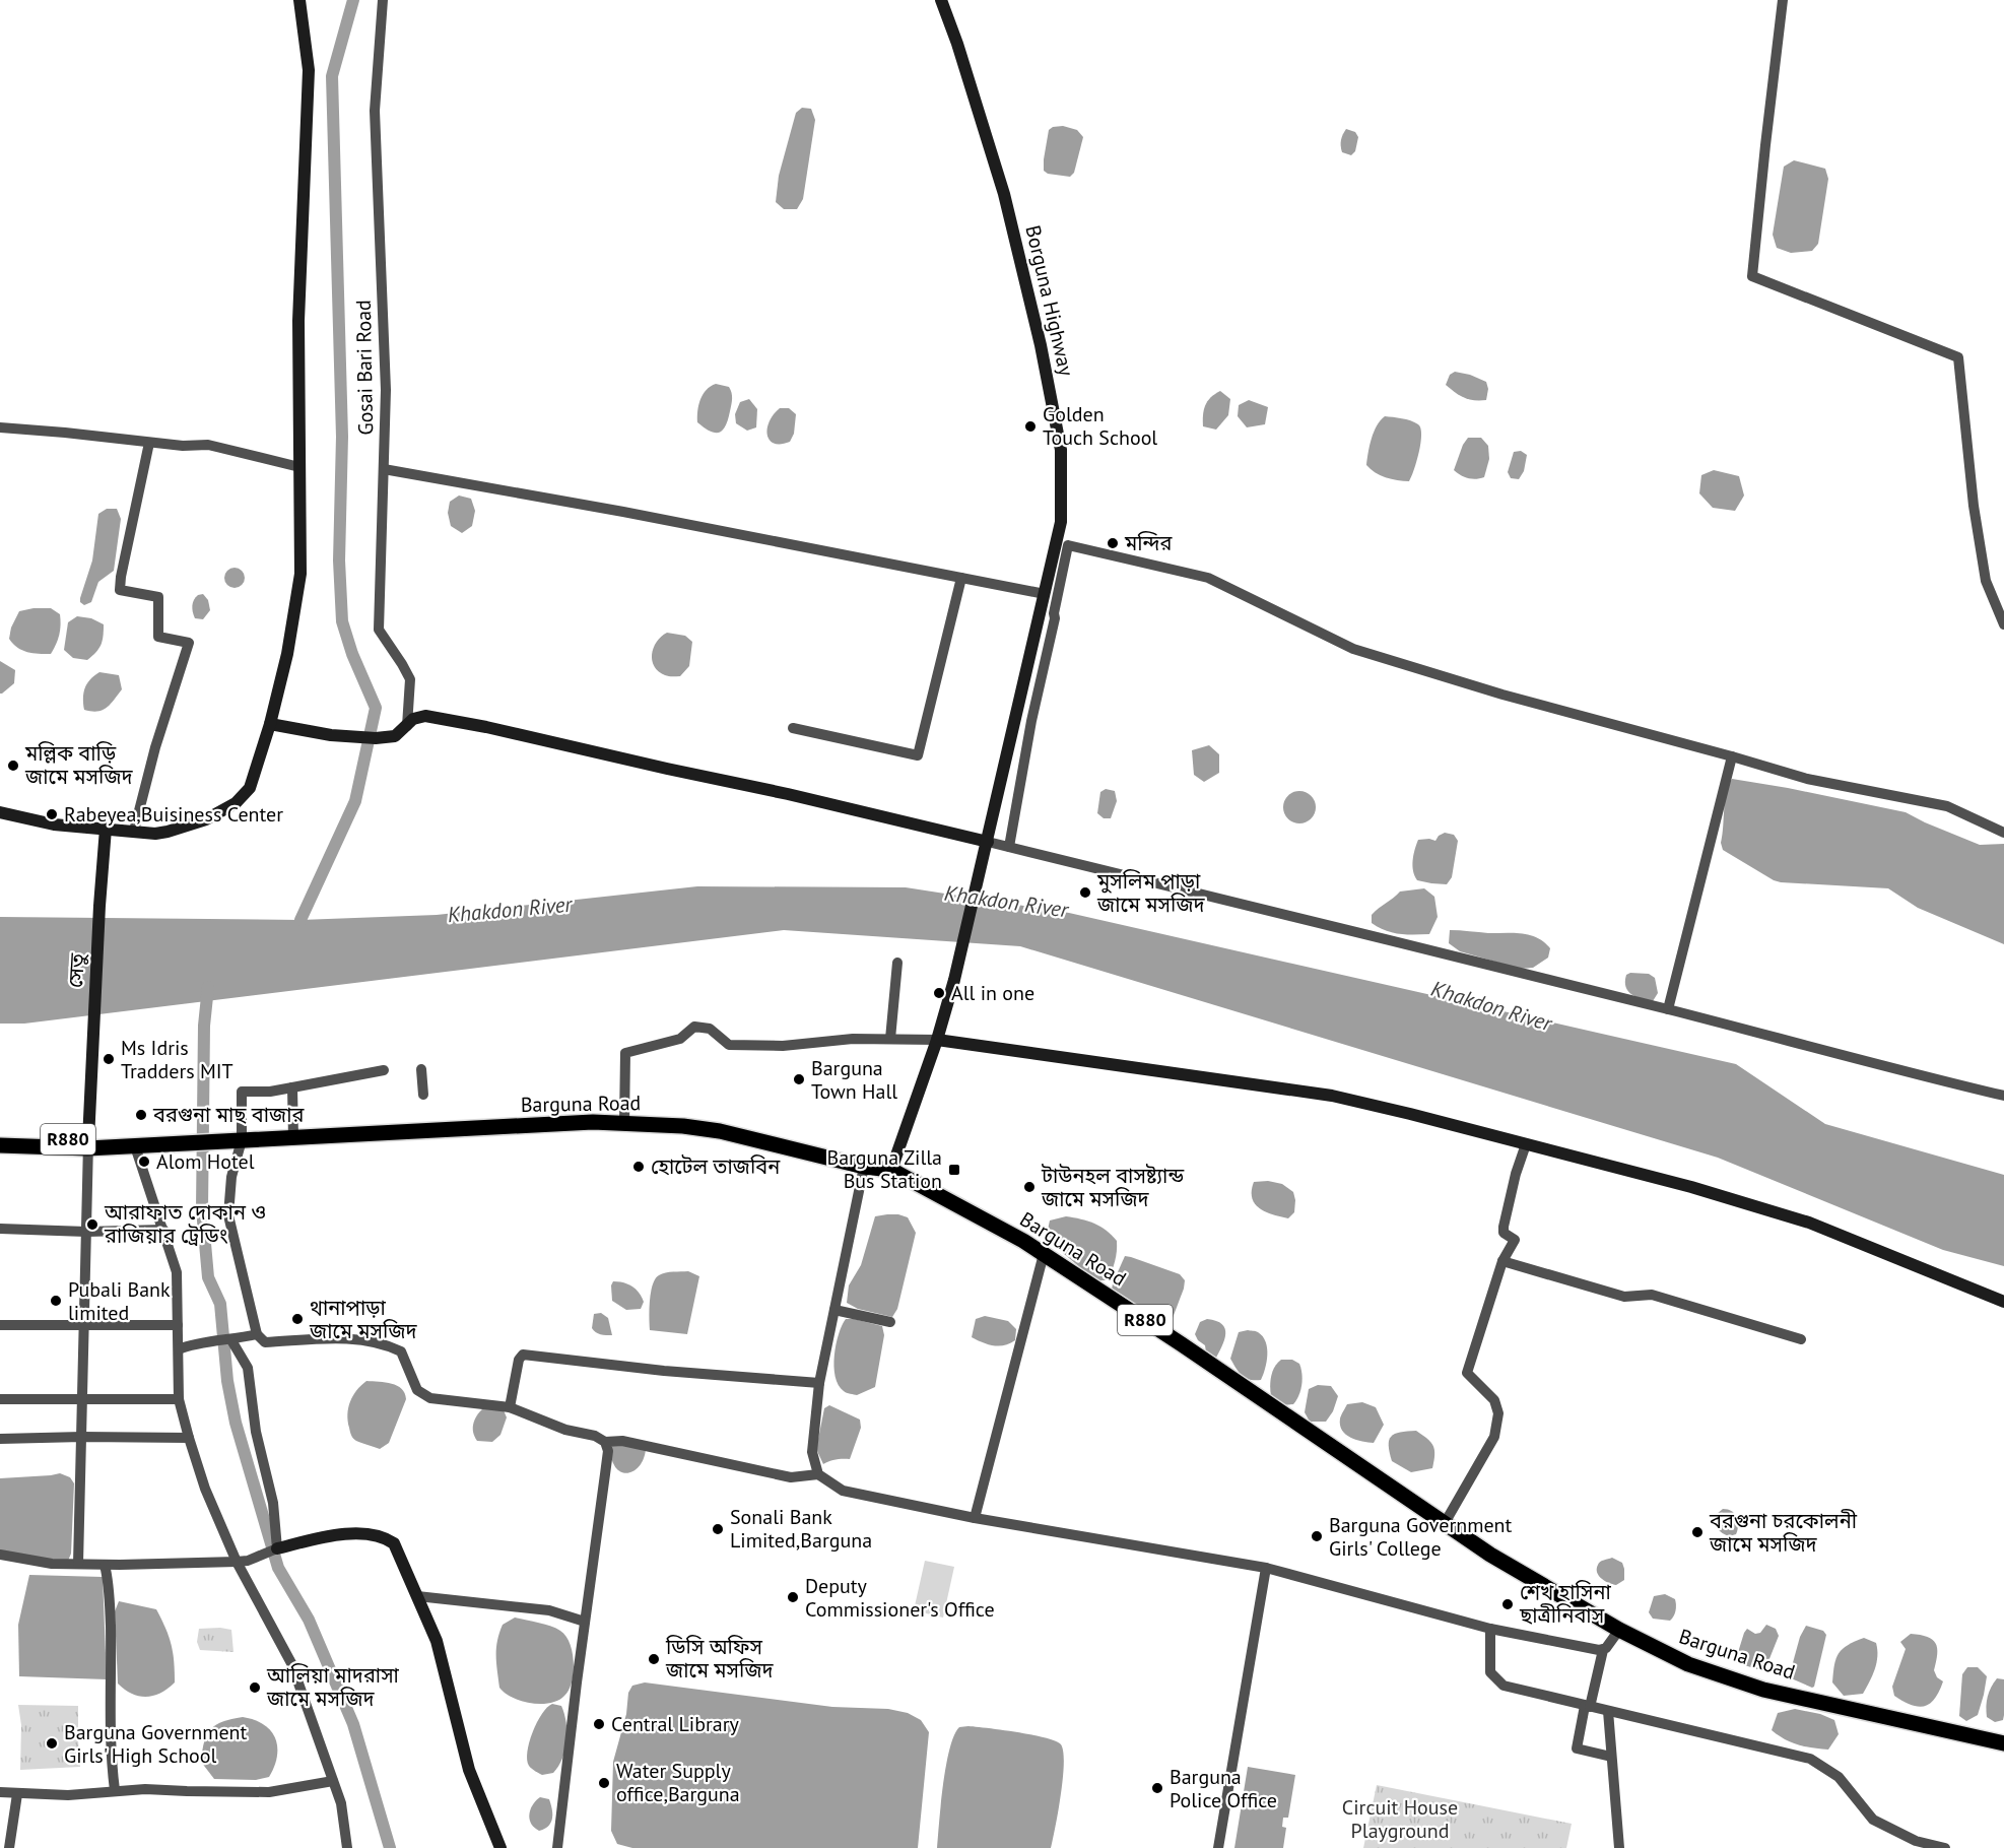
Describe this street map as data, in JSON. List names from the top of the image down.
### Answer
{
  "streets": {
    "main road": ["Barguna Road", "R880"],
    "street": ["Borguna Highway", "Gosai Bari Road", "সেতু"]
  },
  "crossings": [
    ["Borguna Highway", "Barguna Road"],
    ["সেতু", "Barguna Road"]
  ],
  "water": ["Khakdon River"],
  "parks": ["Circuit House Playground"],
  "places": {
    "other": [
      "Golden Touch School",
      "মন্দির",
      "মল্লিক বাড়ি জামে মসজিদ",
      "Rabeyea,Buisiness Center",
      "মুসলিম পাড়া জামে মসজিদ",
      "All in one",
      "Ms Idris Tradders MIT",
      "Barguna Town Hall",
      "বরগুনা মাছ বাজার",
      "Alom Hotel",
      "হোটেল তাজবিন",
      "টাউনহল বাসষ্ট্যান্ড জামে মসজিদ",
      "আরাফাত দোকান ও রাজিয়ার ট্রেডিং",
      "Pubali Bank limited",
      "থানাপাড়া জামে মসজিদ",
      "Sonali Bank Limited,Barguna",
      "বরগুনা চরকোলনী জামে মসজিদ",
      "Barguna Government Girls' College",
      "Deputy Commissioner's Office",
      "শেখ হাসিনা ছাত্রীনিবাস",
      "ডিসি অফিস জামে মসজিদ",
      "আলিয়া মাদরাসা জামে মসজিদ",
      "Central Library",
      "Barguna Government Girls' High School",
      "Water Supply office,Barguna",
      "Barguna Police Office"
    ],
    "transit": ["Barguna Zilla Bus Station"]
  }
}
